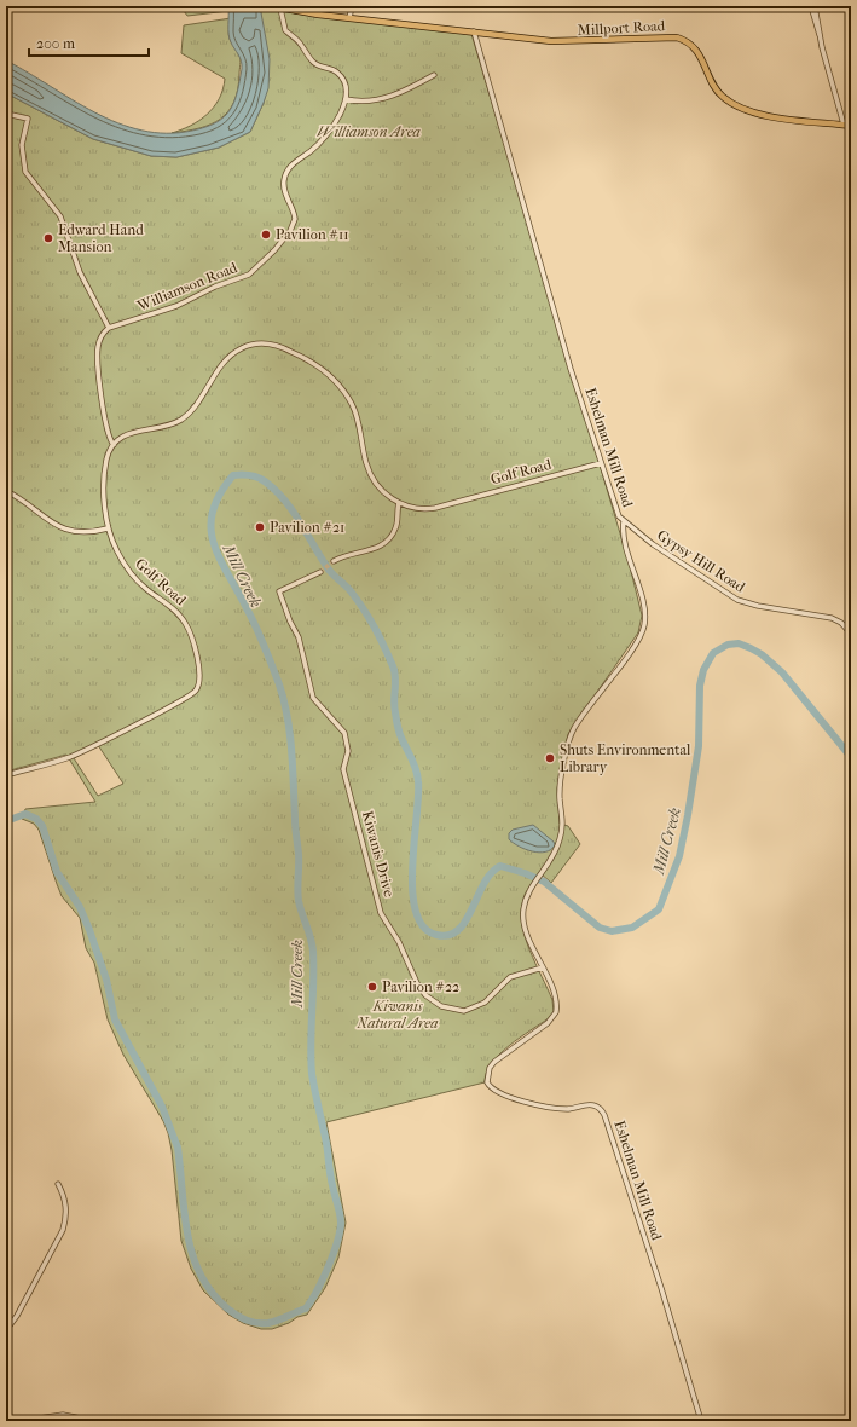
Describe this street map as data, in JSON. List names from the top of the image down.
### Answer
{
  "streets": {
    "main road": ["Millport Road"],
    "street": [
      "Williamson Road",
      "Eshelman Mill Road",
      "Golf Road",
      "Gypsy Hill Road",
      "Kiwanis Drive"
    ]
  },
  "crossings": [
    ["Millport Road", "Eshelman Mill Road"],
    ["Eshelman Mill Road", "Golf Road"],
    ["Eshelman Mill Road", "Gypsy Hill Road"],
    ["Eshelman Mill Road", "Kiwanis Drive"]
  ],
  "water": ["Mill Creek"],
  "parks": ["Williamson Area", "Kiwanis Natural Area"],
  "places": [
    "Pavilion #11",
    "Edward Hand Mansion",
    "Pavilion #21",
    "Shuts Environmental Library",
    "Pavilion #22"
  ],
  "scale_bar": "200 m"
}
